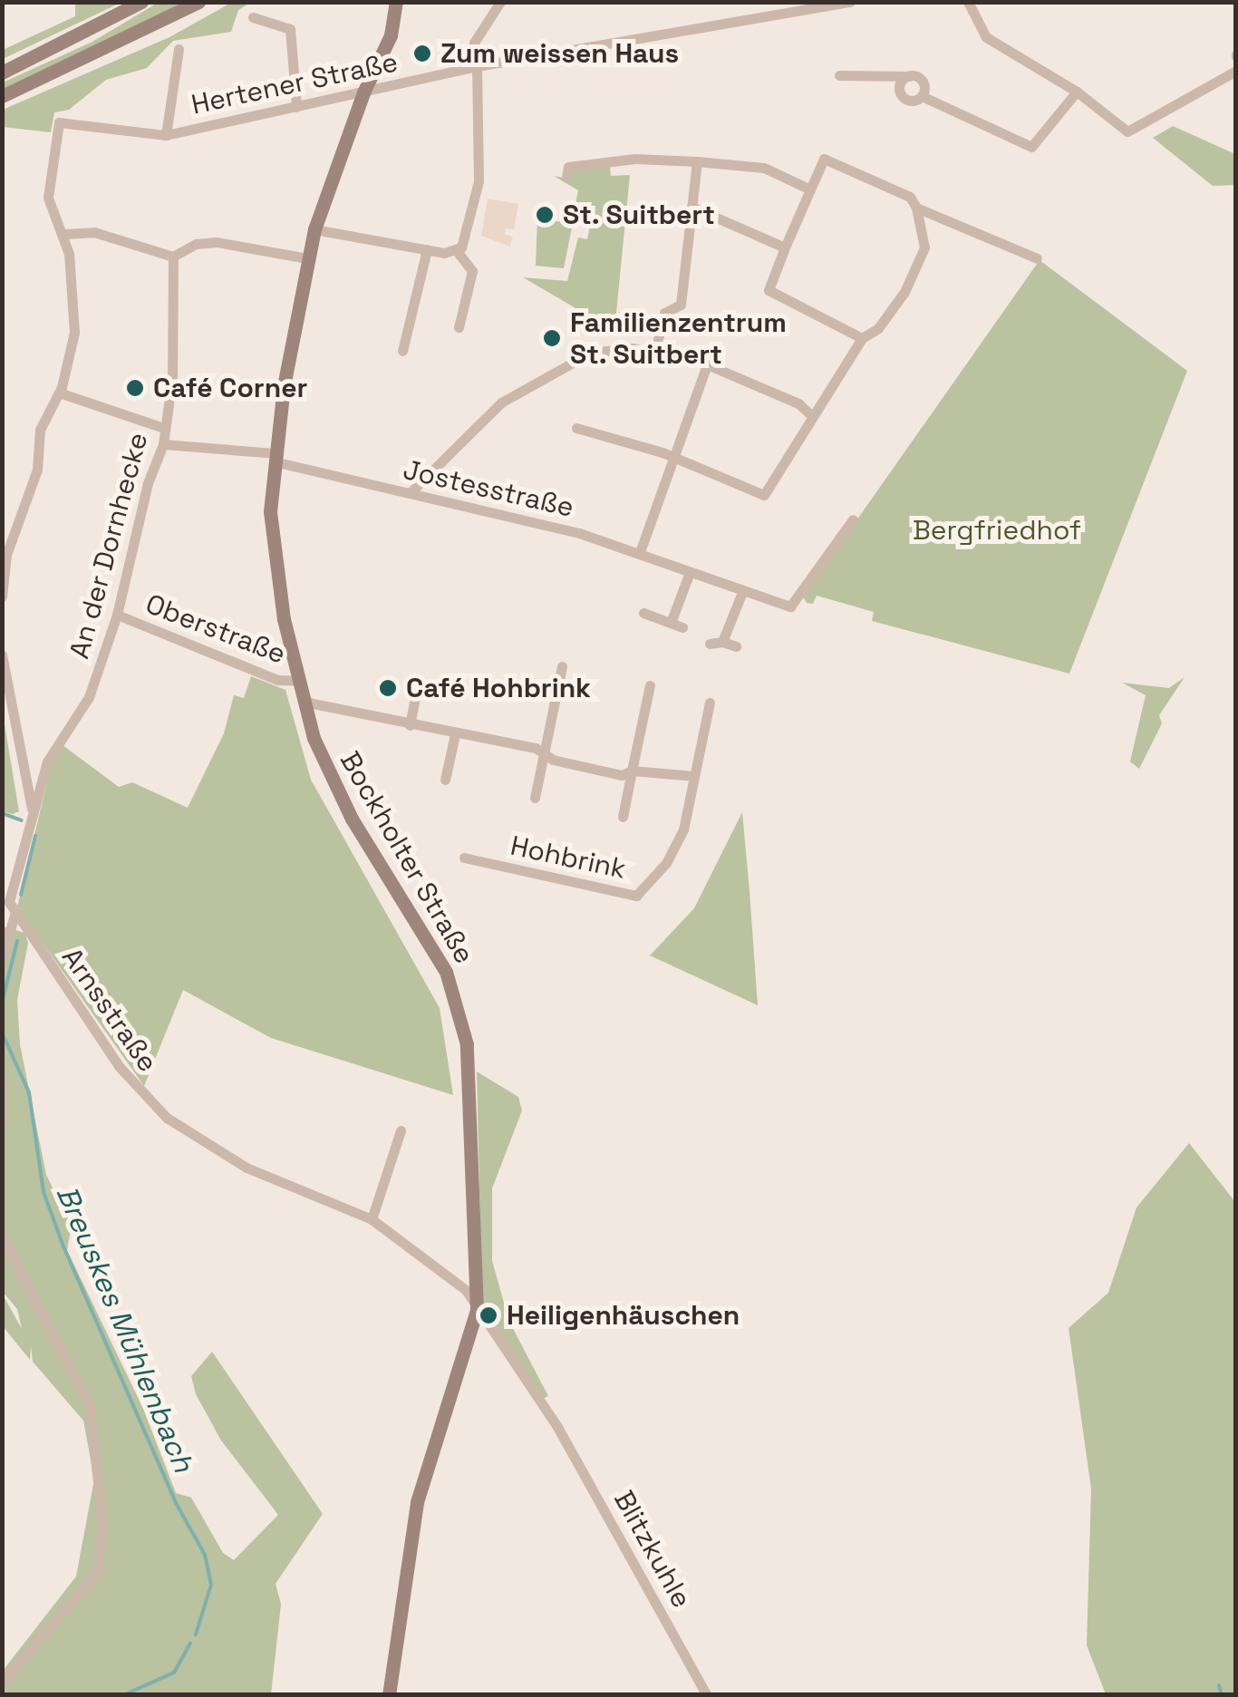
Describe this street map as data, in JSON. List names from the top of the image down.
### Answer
{
  "streets": {
    "street": [
      "Hertener Straße",
      "Jostesstraße",
      "An der Dornhecke",
      "Oberstraße",
      "Bockholter Straße",
      "Hohbrink",
      "Arnsstraße",
      "Blitzkuhle"
    ]
  },
  "crossings": [
    ["Hertener Straße", "Bockholter Straße"],
    ["Jostesstraße", "An der Dornhecke"],
    ["Jostesstraße", "Bockholter Straße"],
    ["An der Dornhecke", "Oberstraße"],
    ["An der Dornhecke", "Arnsstraße"],
    ["Oberstraße", "Bockholter Straße"],
    ["Bockholter Straße", "Arnsstraße"],
    ["Bockholter Straße", "Blitzkuhle"],
    ["Arnsstraße", "Blitzkuhle"]
  ],
  "water": ["Breuskes Mühlenbach"],
  "parks": ["Bergfriedhof"],
  "places": [
    "Zum weissen Haus",
    "St. Suitbert",
    "Familienzentrum St. Suitbert",
    "Café Corner",
    "Café Hohbrink",
    "Heiligenhäuschen"
  ]
}
